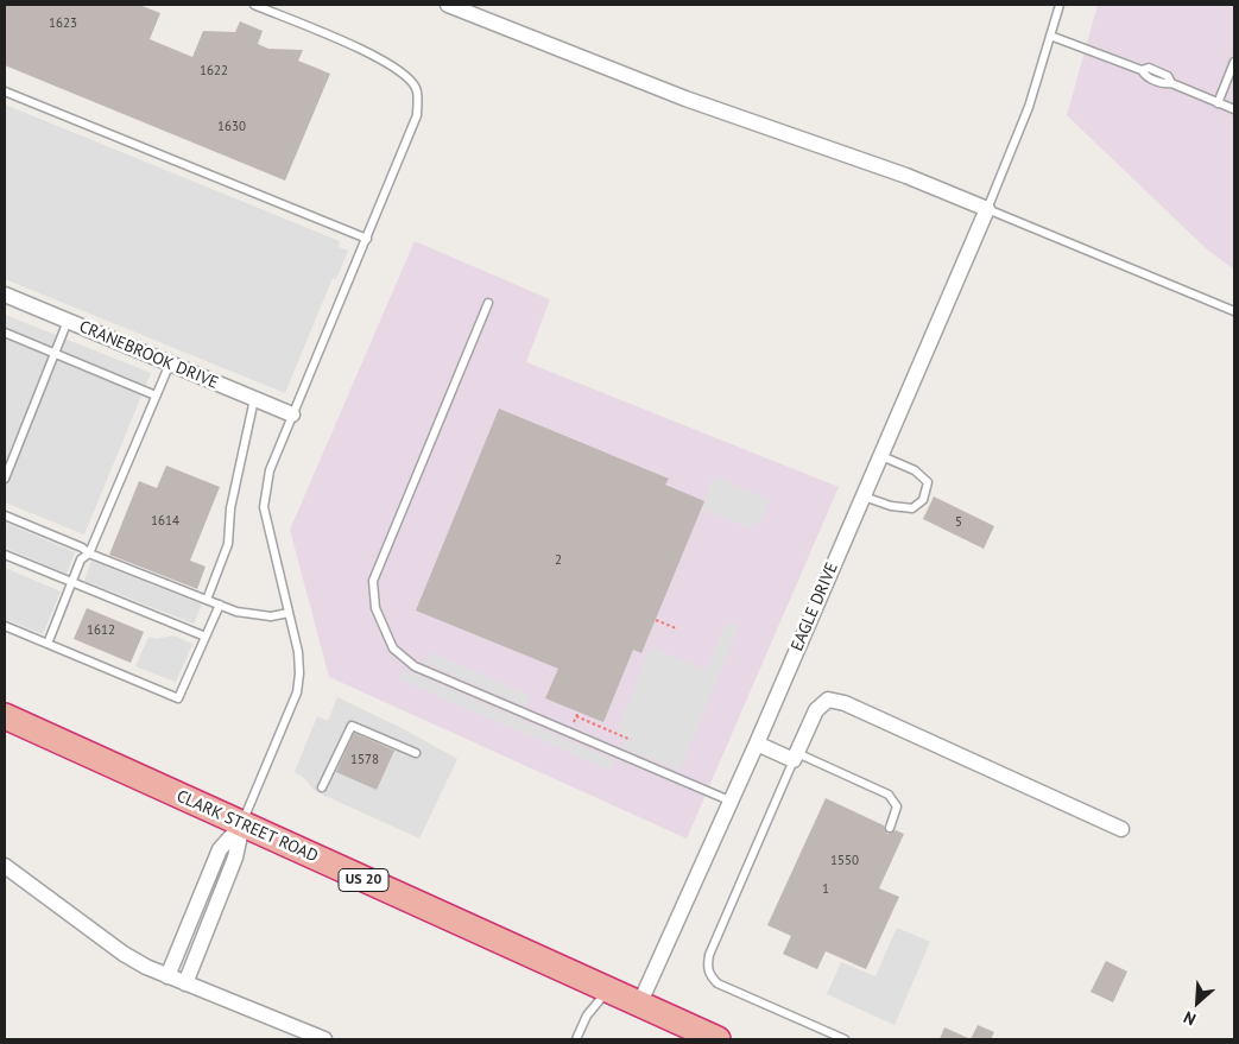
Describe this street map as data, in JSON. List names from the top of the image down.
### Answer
{
  "streets": {
    "highway": ["CLARK STREET ROAD", "US 20"],
    "street": ["CRANEBROOK DRIVE", "EAGLE DRIVE"]
  },
  "crossings": [
    ["EAGLE DRIVE", "CLARK STREET ROAD"]
  ],
  "house_numbers": [
    "1623",
    "1622",
    "1630",
    "1614",
    "5",
    "2",
    "1612",
    "1578",
    "1550",
    "1"
  ],
  "north": "bottom left"
}
